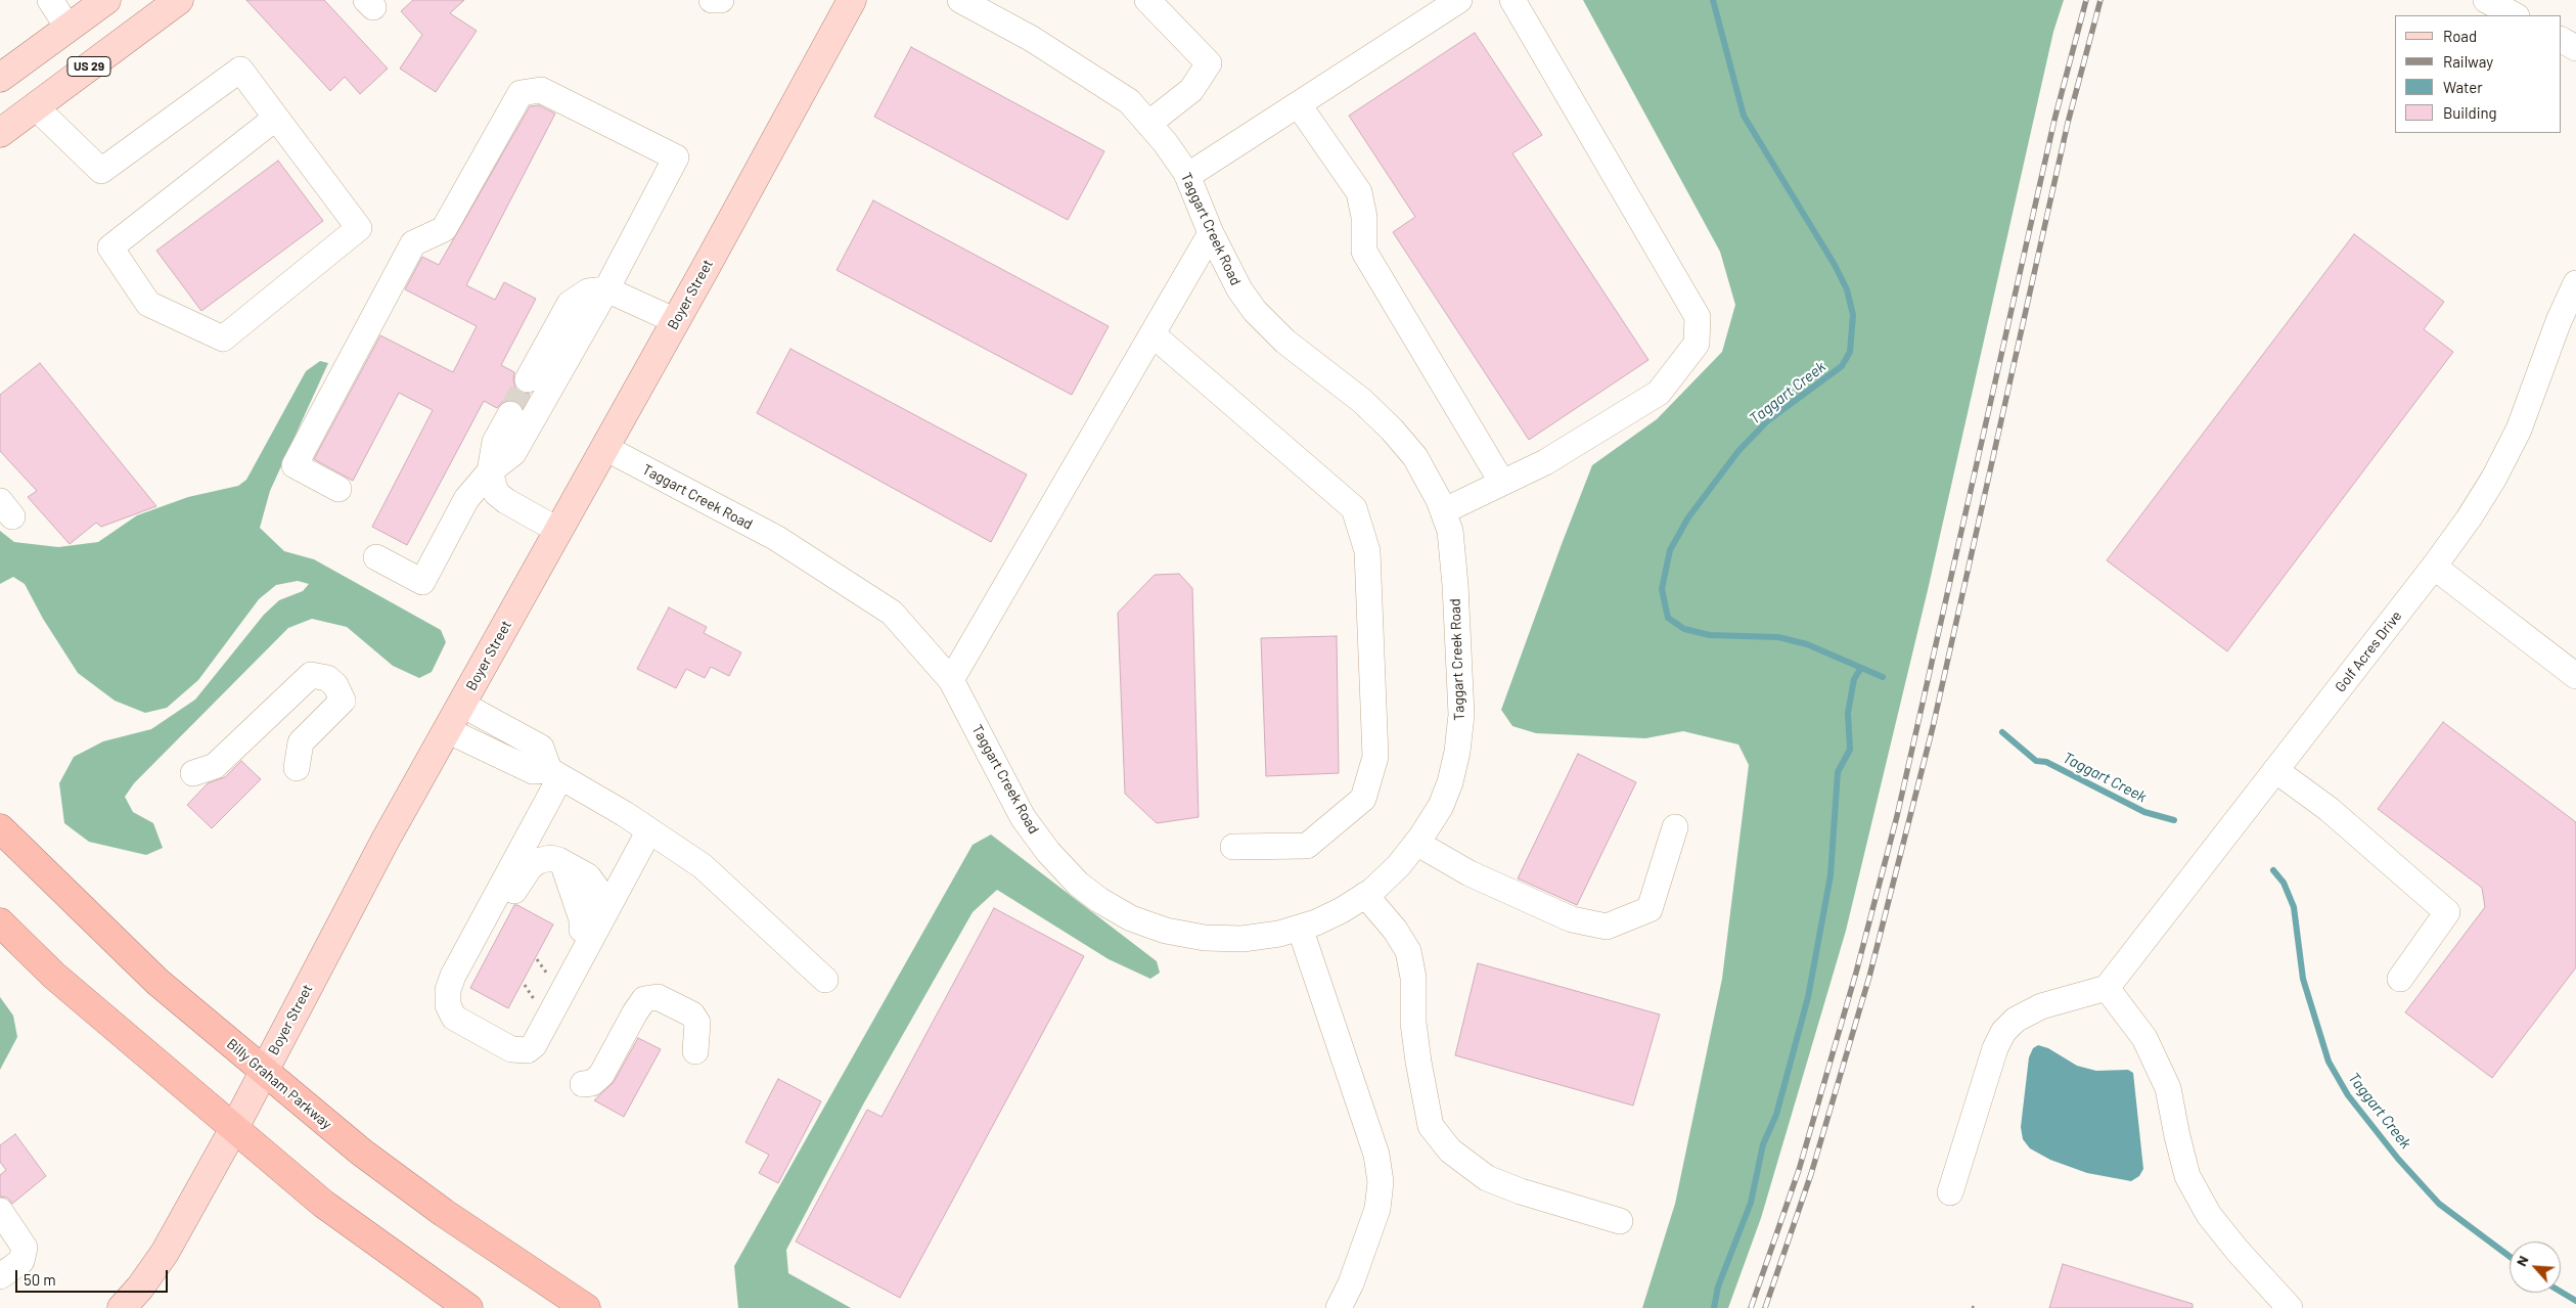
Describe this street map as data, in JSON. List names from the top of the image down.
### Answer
{
  "streets": {
    "highway": ["Billy Graham Parkway"],
    "main road": ["US 29", "Boyer Street"],
    "street": ["Taggart Creek Road", "Golf Acres Drive"]
  },
  "crossings": [
    ["Taggart Creek Road", "Boyer Street"],
    ["Boyer Street", "Billy Graham Parkway"]
  ],
  "water": ["Taggart Creek"],
  "legend": [
    "Road",
    "Railway",
    "Water",
    "Building"
  ],
  "scale_bar": "50 m",
  "north": "top left"
}
